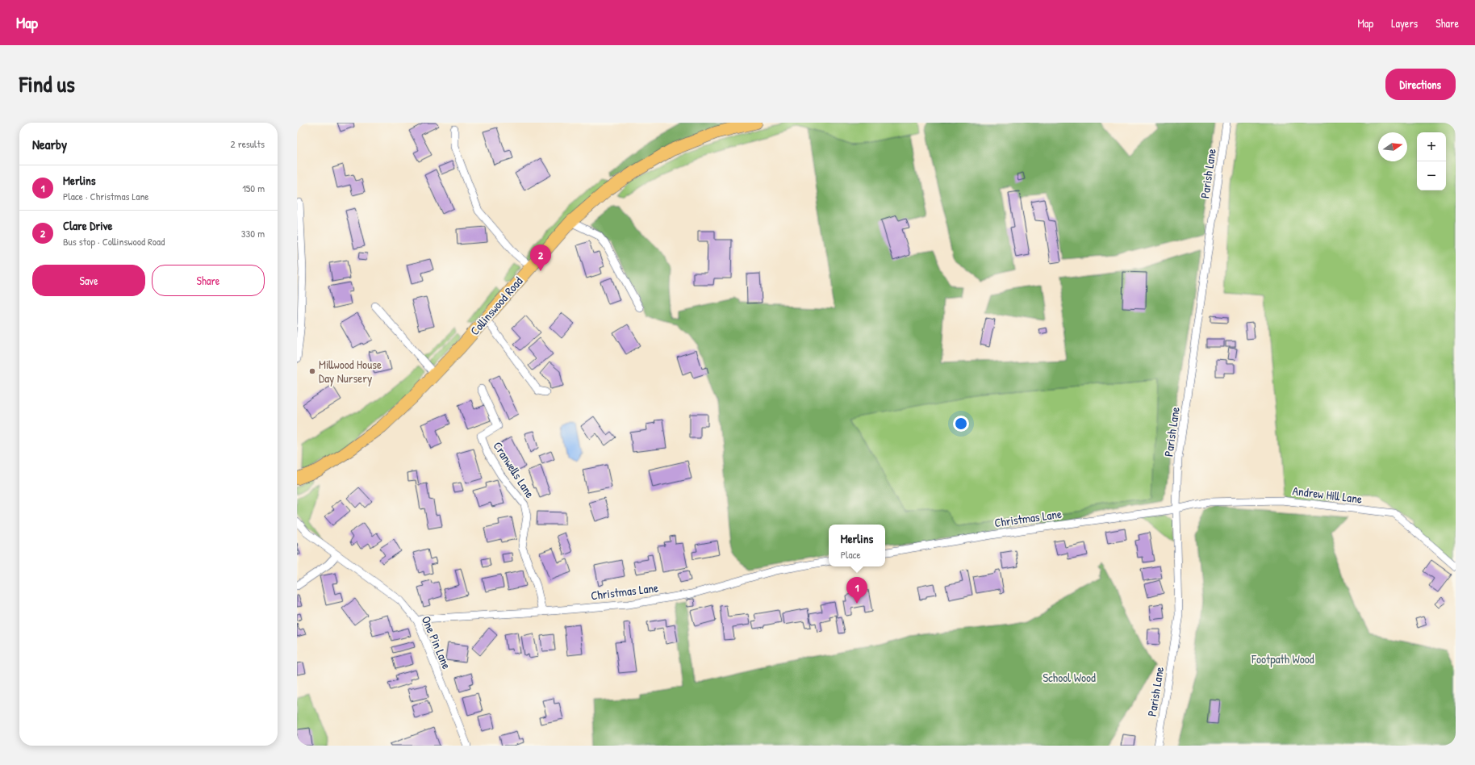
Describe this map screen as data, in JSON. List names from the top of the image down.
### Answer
{
  "streets": {
    "main road": ["Collinswood Road"],
    "street": [
      "Parish Lane",
      "Cranwells Lane",
      "Andrew Hill Lane",
      "Christmas Lane",
      "One Pin Lane"
    ]
  },
  "crossings": [
    ["Parish Lane", "Andrew Hill Lane"],
    ["Parish Lane", "Christmas Lane"],
    ["Cranwells Lane", "Christmas Lane"],
    ["Andrew Hill Lane", "Christmas Lane"],
    ["Christmas Lane", "One Pin Lane"]
  ],
  "parks": ["Footpath Wood", "School Wood"],
  "places": ["Millwood House Day Nursery"],
  "north": "right",
  "page": {
    "header": "Map",
    "nav": ["Map", "Layers", "Share"],
    "title": "Find us",
    "buttons": [
      "Directions",
      ["Save", "Share"]
    ],
    "heading": ["Nearby", "2 results"],
    "map_buttons": ["+", "−"],
    "list": [
      {
        "mark": "1",
        "name": "Merlins",
        "note": "Place · Christmas Lane",
        "value": "150 m"
      },
      {
        "mark": "2",
        "name": "Clare Drive",
        "note": "Bus stop · Collinswood Road",
        "value": "330 m"
      }
    ],
    "pins": ["2", "1"],
    "popup": ["Merlins", "Place"]
  }
}
